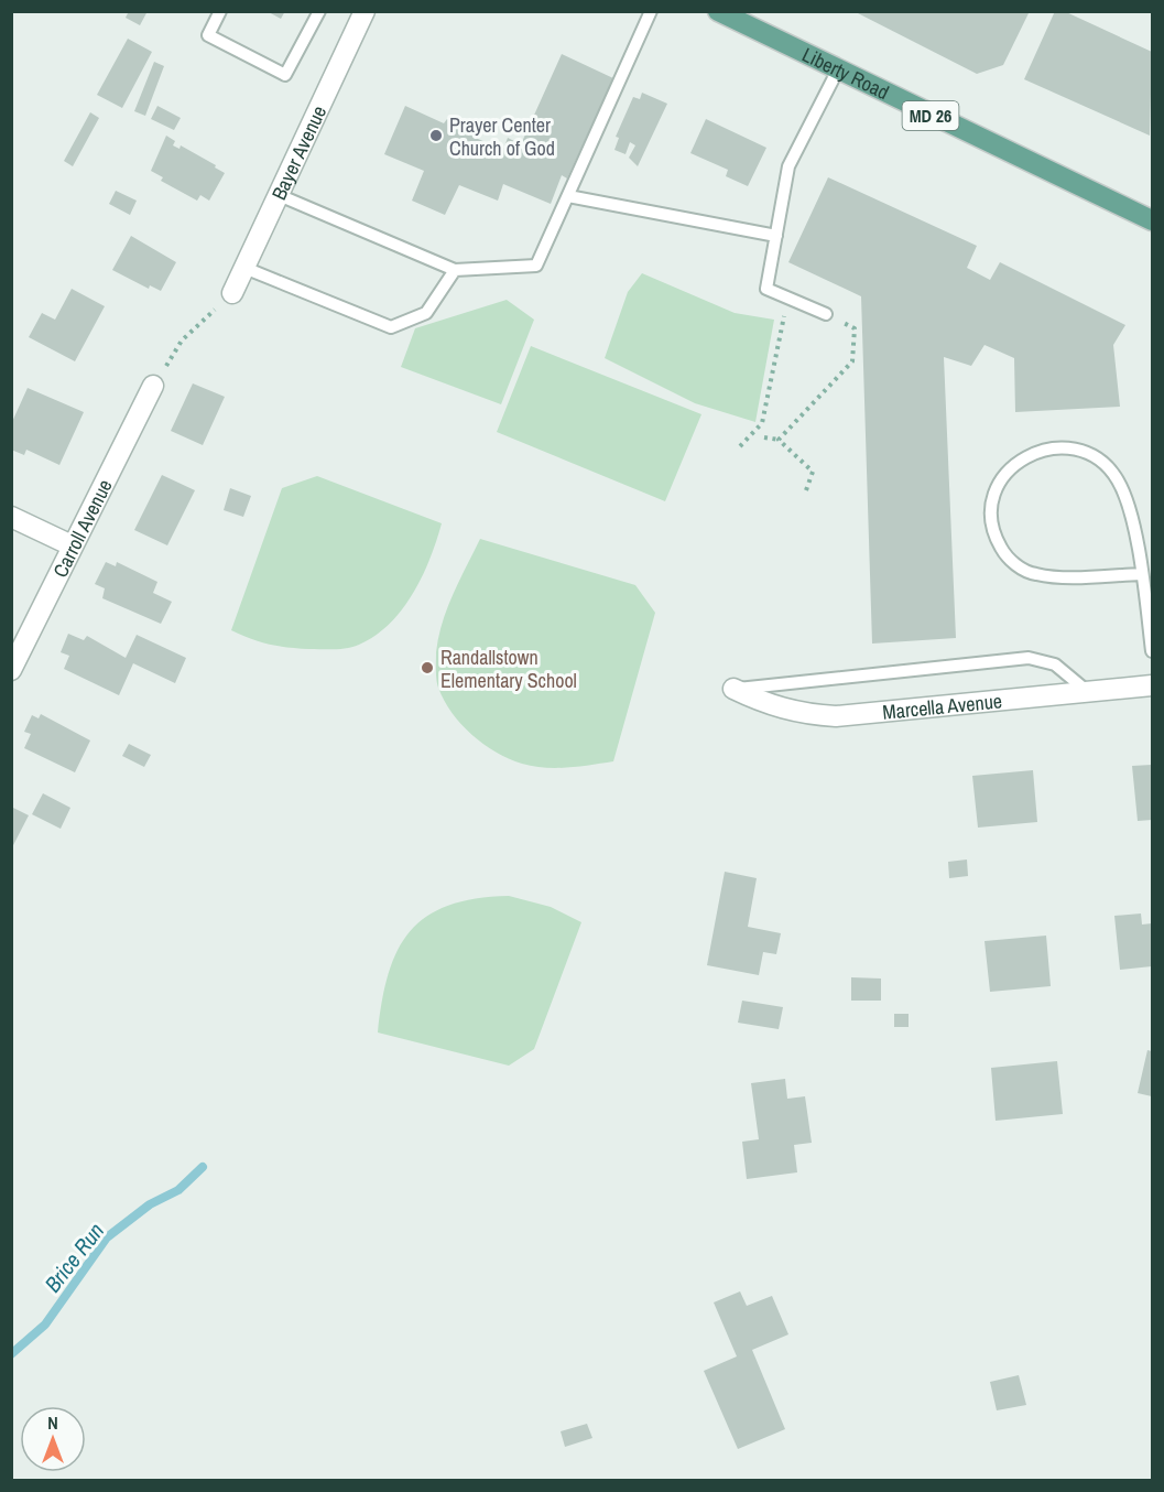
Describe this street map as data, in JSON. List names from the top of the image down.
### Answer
{
  "streets": {
    "main road": ["Liberty Road", "MD 26"],
    "street": ["Bayer Avenue", "Carroll Avenue", "Marcella Avenue"]
  },
  "water": ["Brice Run"],
  "places": ["Prayer Center Church of God", "Randallstown Elementary School"],
  "north": "top"
}
